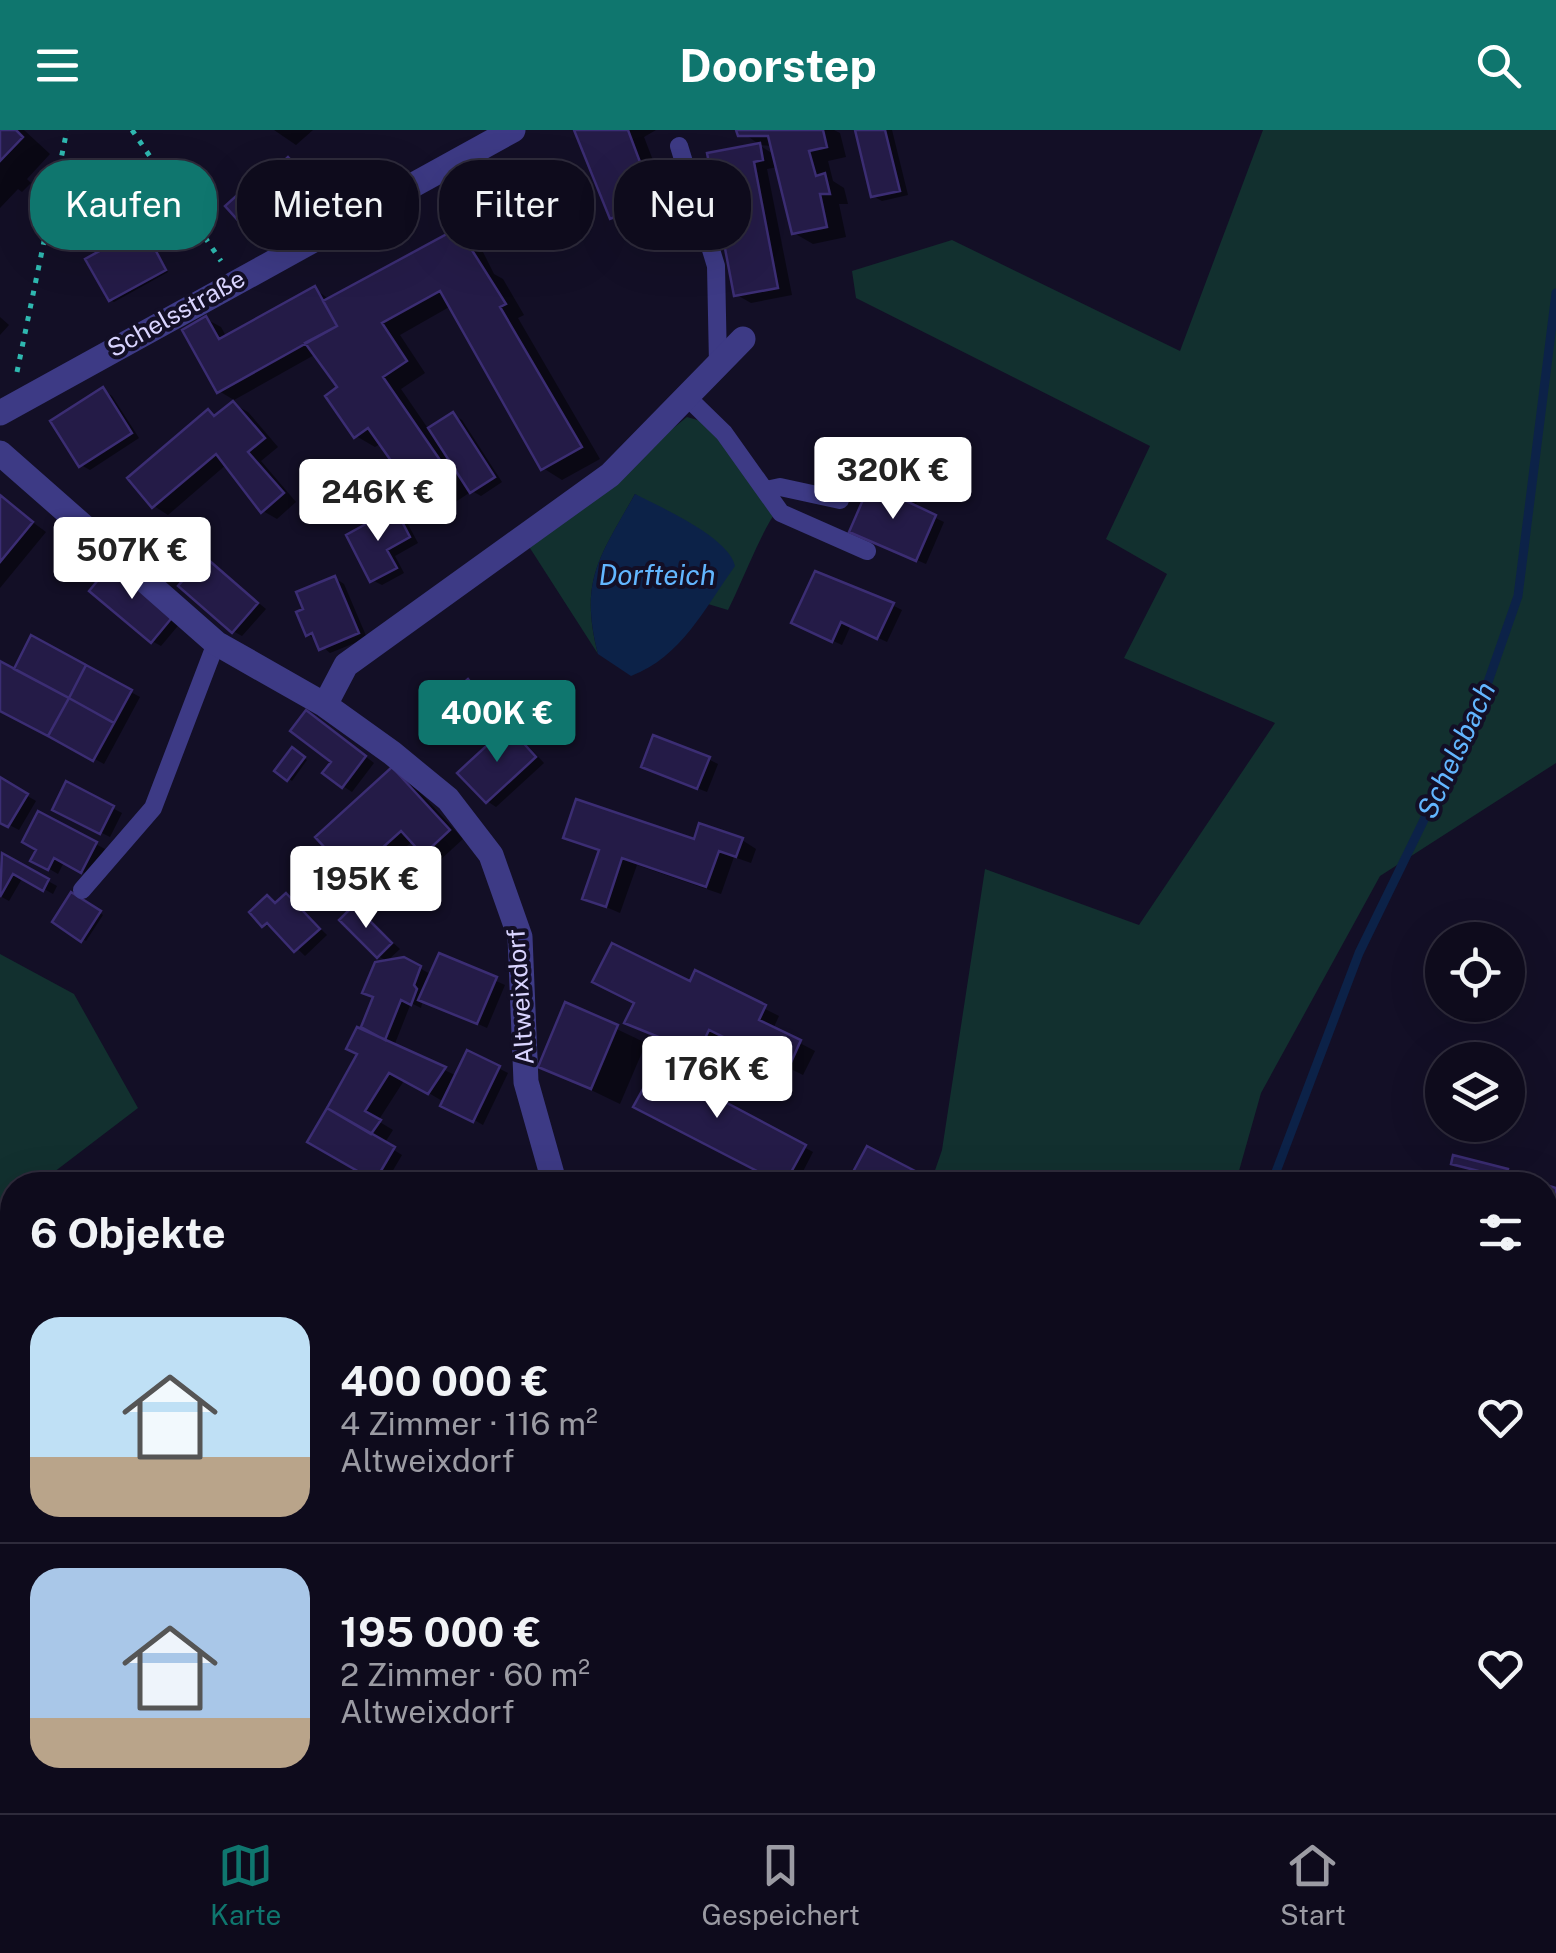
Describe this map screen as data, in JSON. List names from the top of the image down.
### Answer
{
  "streets": {
    "street": ["Schelsstraße", "Altweixdorf"]
  },
  "water": ["Dorfteich", "Schelsbach"],
  "page": {
    "header": "Doorstep",
    "chip": [
      "Kaufen",
      "Mieten",
      "Filter",
      "Neu"
    ],
    "price": [
      "320K €",
      "246K €",
      "507K €",
      "400K €",
      "195K €",
      "176K €"
    ],
    "heading": "6 Objekte",
    "list": [
      {
        "name": "400 000 €",
        "note": "4 Zimmer · 116 m² · Altweixdorf"
      },
      {
        "name": "195 000 €",
        "note": "2 Zimmer · 60 m² · Altweixdorf"
      }
    ],
    "tabs": ["Karte", "Gespeichert", "Start"]
  }
}
